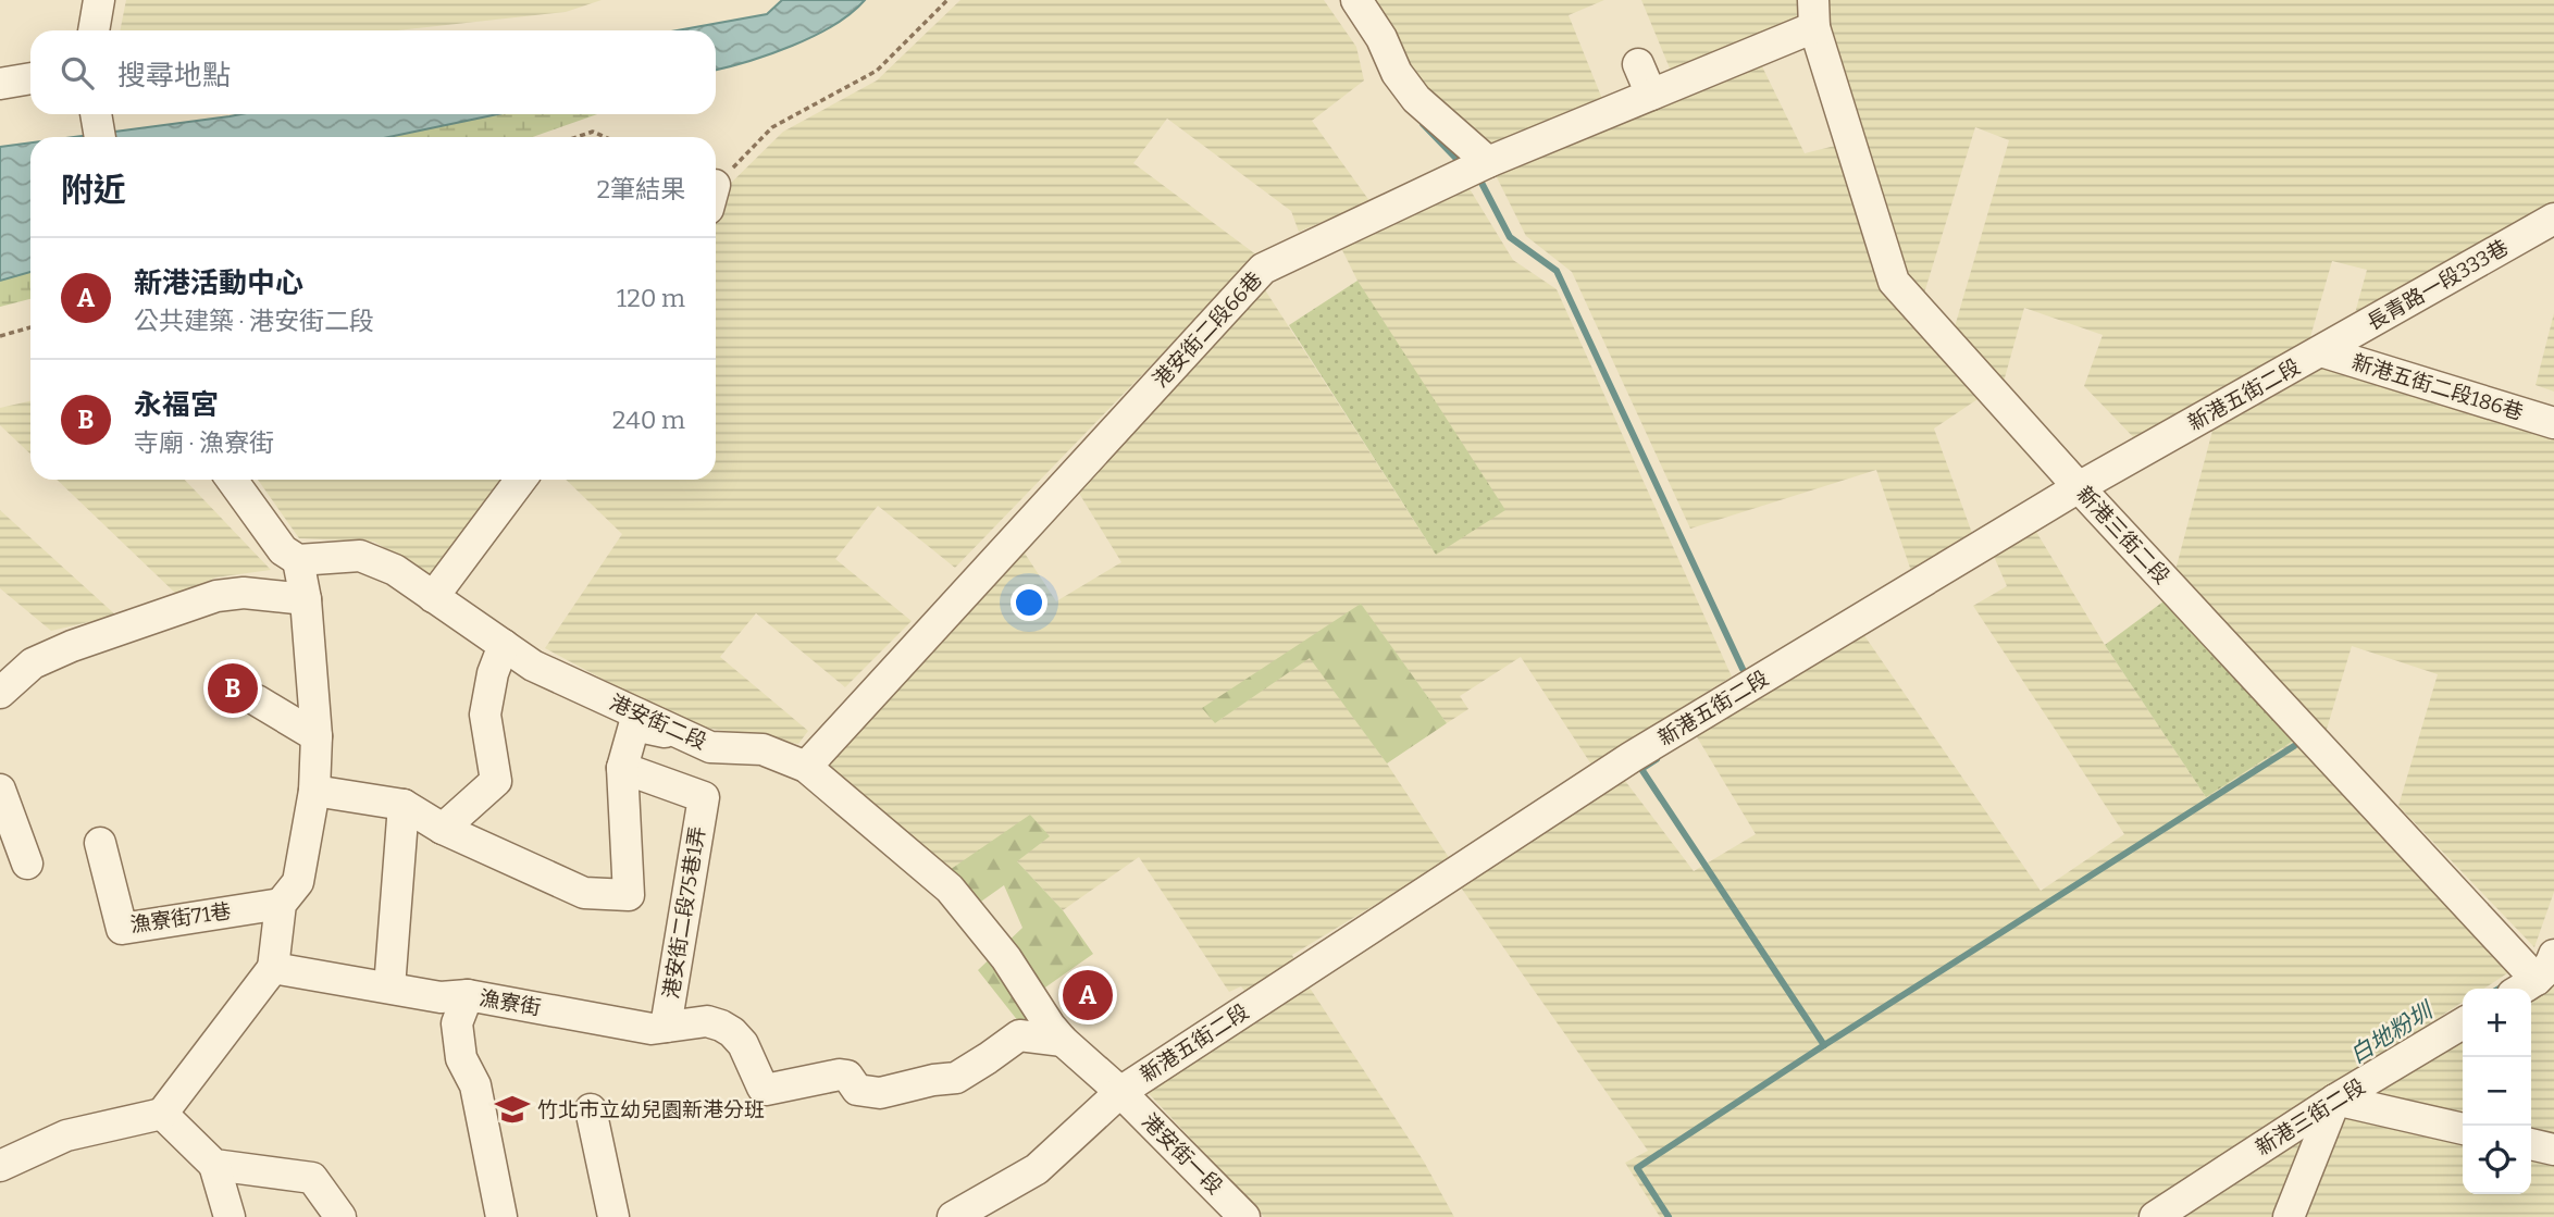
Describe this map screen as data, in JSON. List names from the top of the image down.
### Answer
{
  "streets": {
    "street": [
      "長青路一段333巷",
      "港安街二段66巷",
      "新港五街二段186巷",
      "新港五街二段",
      "新港三街二段",
      "港安街二段",
      "港安街二段75巷1弄",
      "漁寮街71巷",
      "漁寮街",
      "港安街一段"
    ]
  },
  "crossings": [
    ["長青路一段333巷", "新港五街二段186巷"],
    ["長青路一段333巷", "新港五街二段"],
    ["港安街二段66巷", "新港三街二段"],
    ["港安街二段66巷", "港安街二段"],
    ["新港五街二段186巷", "新港五街二段"],
    ["新港五街二段", "新港三街二段"],
    ["新港五街二段", "港安街二段"],
    ["新港五街二段", "港安街一段"],
    ["港安街二段", "港安街二段75巷1弄"],
    ["港安街二段", "漁寮街"],
    ["港安街二段", "港安街一段"],
    ["港安街二段75巷1弄", "漁寮街"]
  ],
  "water": ["白地粉圳"],
  "places": {
    "school or university": ["竹北市立幼兒園新港分班"]
  },
  "page": {
    "search": "搜尋地點",
    "heading": ["附近", "2筆結果"],
    "list": [
      {
        "mark": "A",
        "name": "新港活動中心",
        "note": "公共建築 · 港安街二段",
        "value": "120 m"
      },
      {
        "mark": "B",
        "name": "永福宮",
        "note": "寺廟 · 漁寮街",
        "value": "240 m"
      }
    ],
    "pins": ["B", "A"],
    "map_buttons": ["+", "−"]
  }
}
